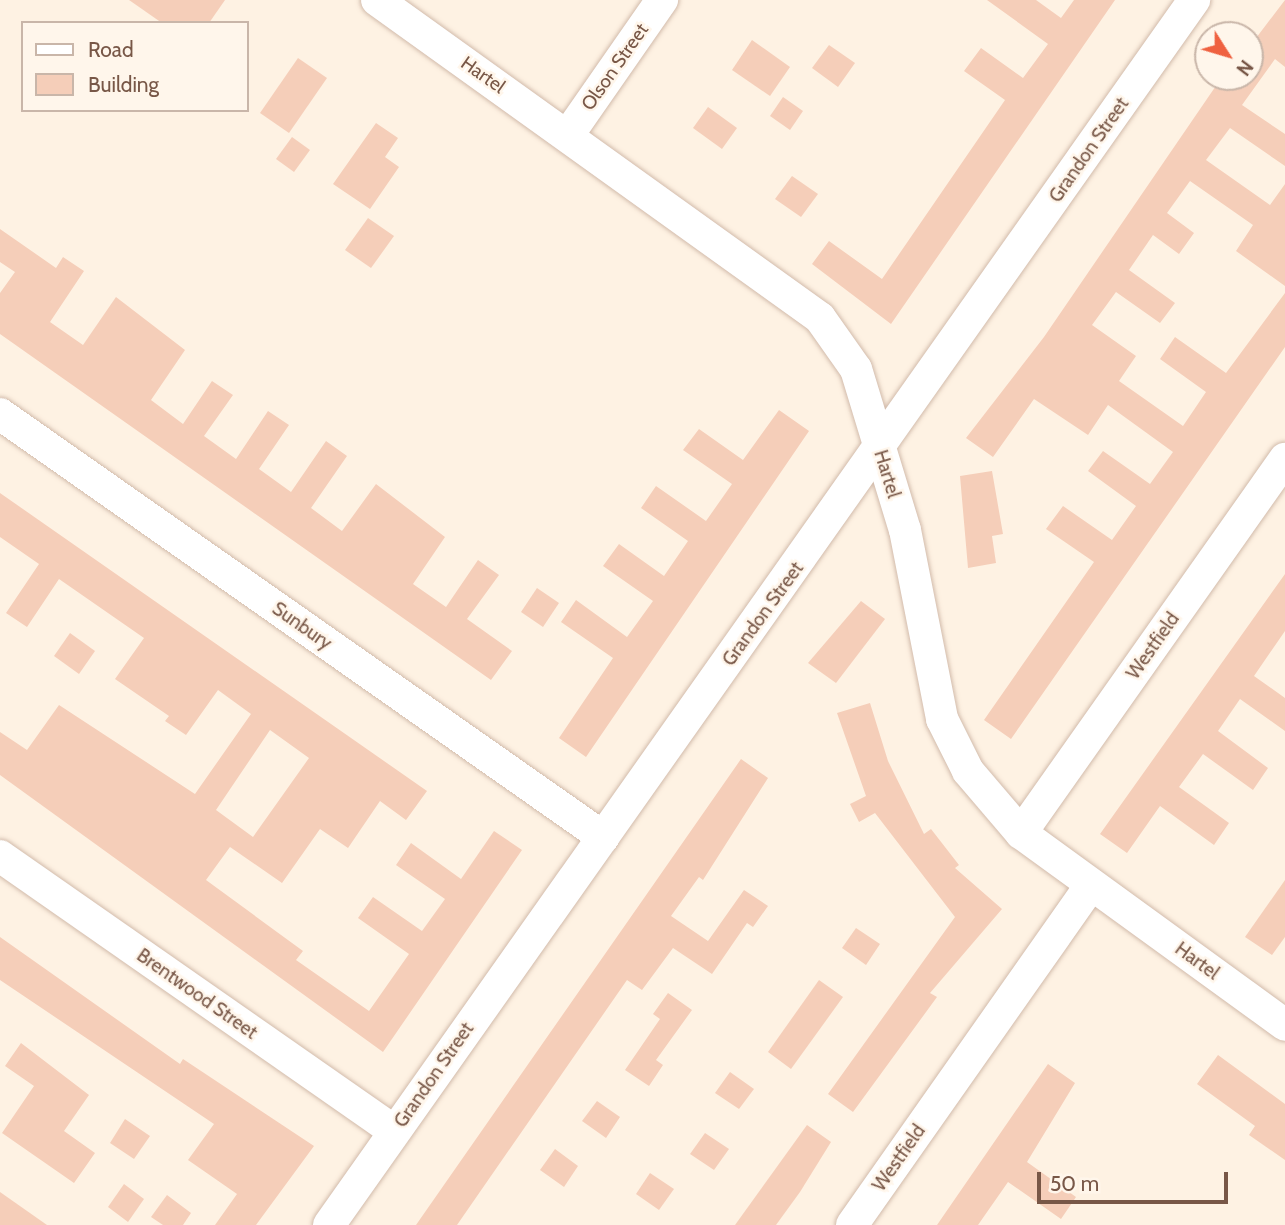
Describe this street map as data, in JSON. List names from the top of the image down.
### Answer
{
  "streets": {
    "street": [
      "Olson Street",
      "Hartel",
      "Grandon Street",
      "Sunbury",
      "Westfield",
      "Brentwood Street"
    ]
  },
  "crossings": [
    ["Olson Street", "Hartel"],
    ["Hartel", "Grandon Street"],
    ["Hartel", "Westfield"],
    ["Grandon Street", "Sunbury"],
    ["Grandon Street", "Brentwood Street"]
  ],
  "legend": ["Road", "Building"],
  "scale_bar": "50 m",
  "north": "bottom right"
}
